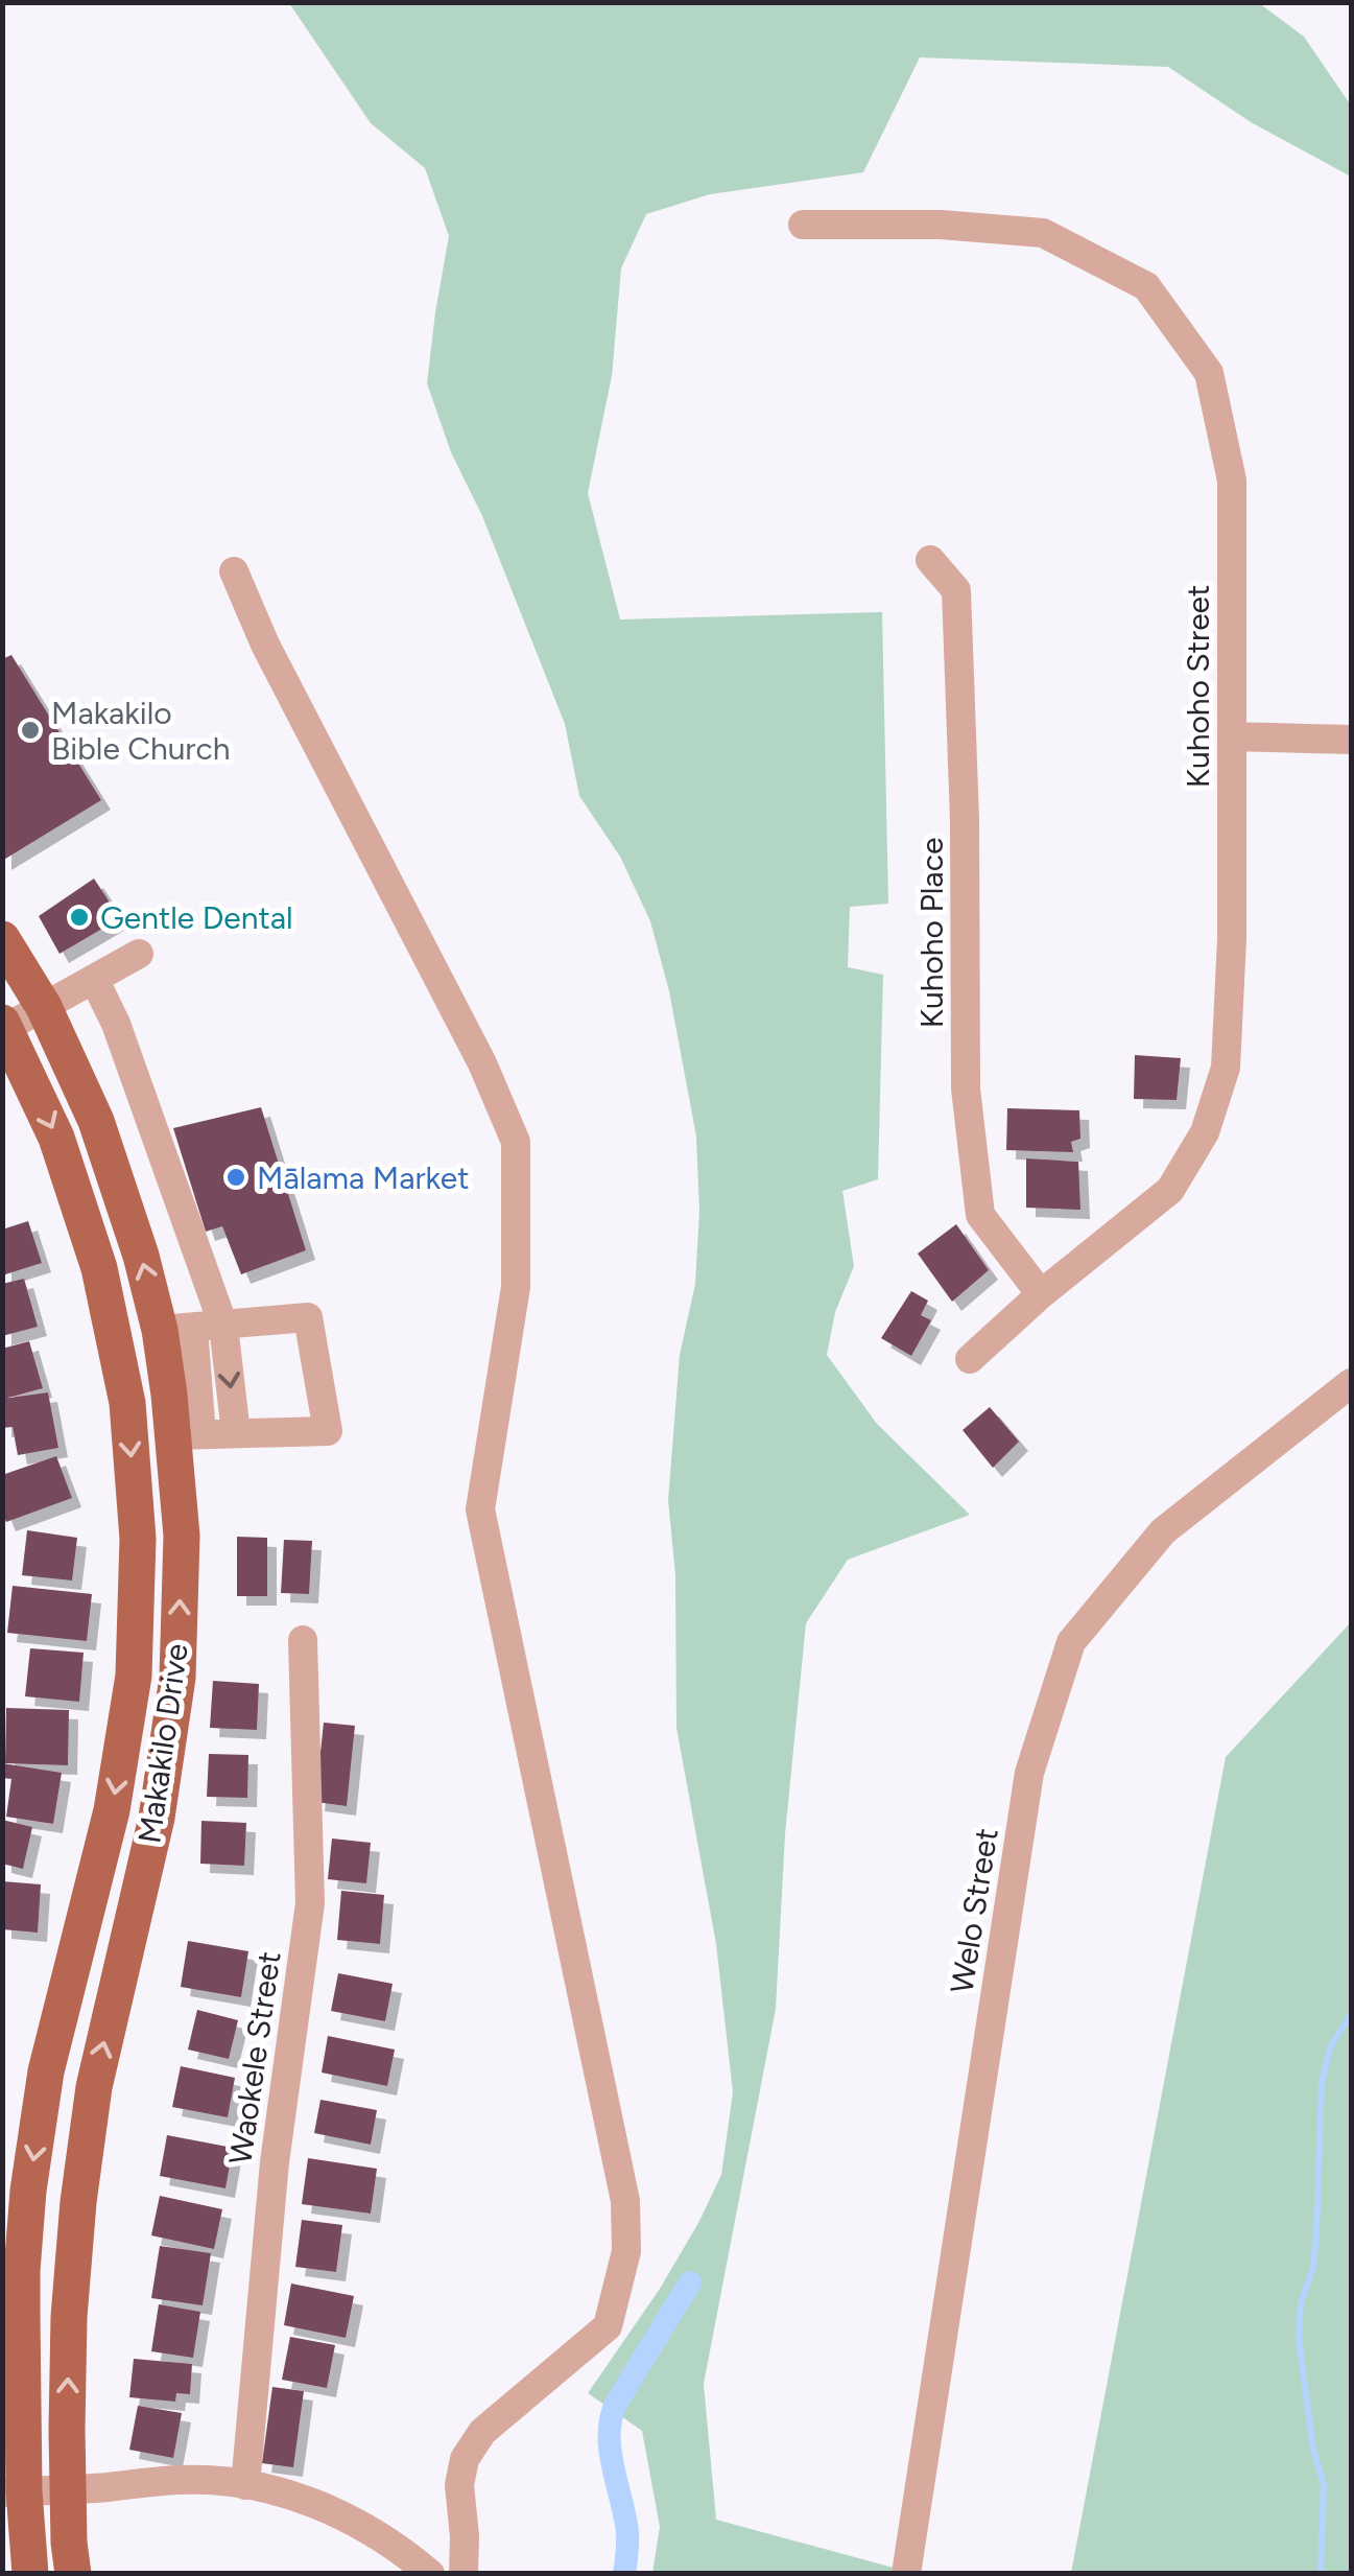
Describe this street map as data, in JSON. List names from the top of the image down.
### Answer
{
  "streets": {
    "main road": ["Makakilo Drive"],
    "street": [
      "Kuhoho Street",
      "Kuhoho Place",
      "Welo Street",
      "Waokele Street"
    ]
  },
  "crossings": [
    ["Kuhoho Street", "Kuhoho Place"]
  ],
  "places": ["Makakilo Bible Church", "Gentle Dental", "Mālama Market"]
}
